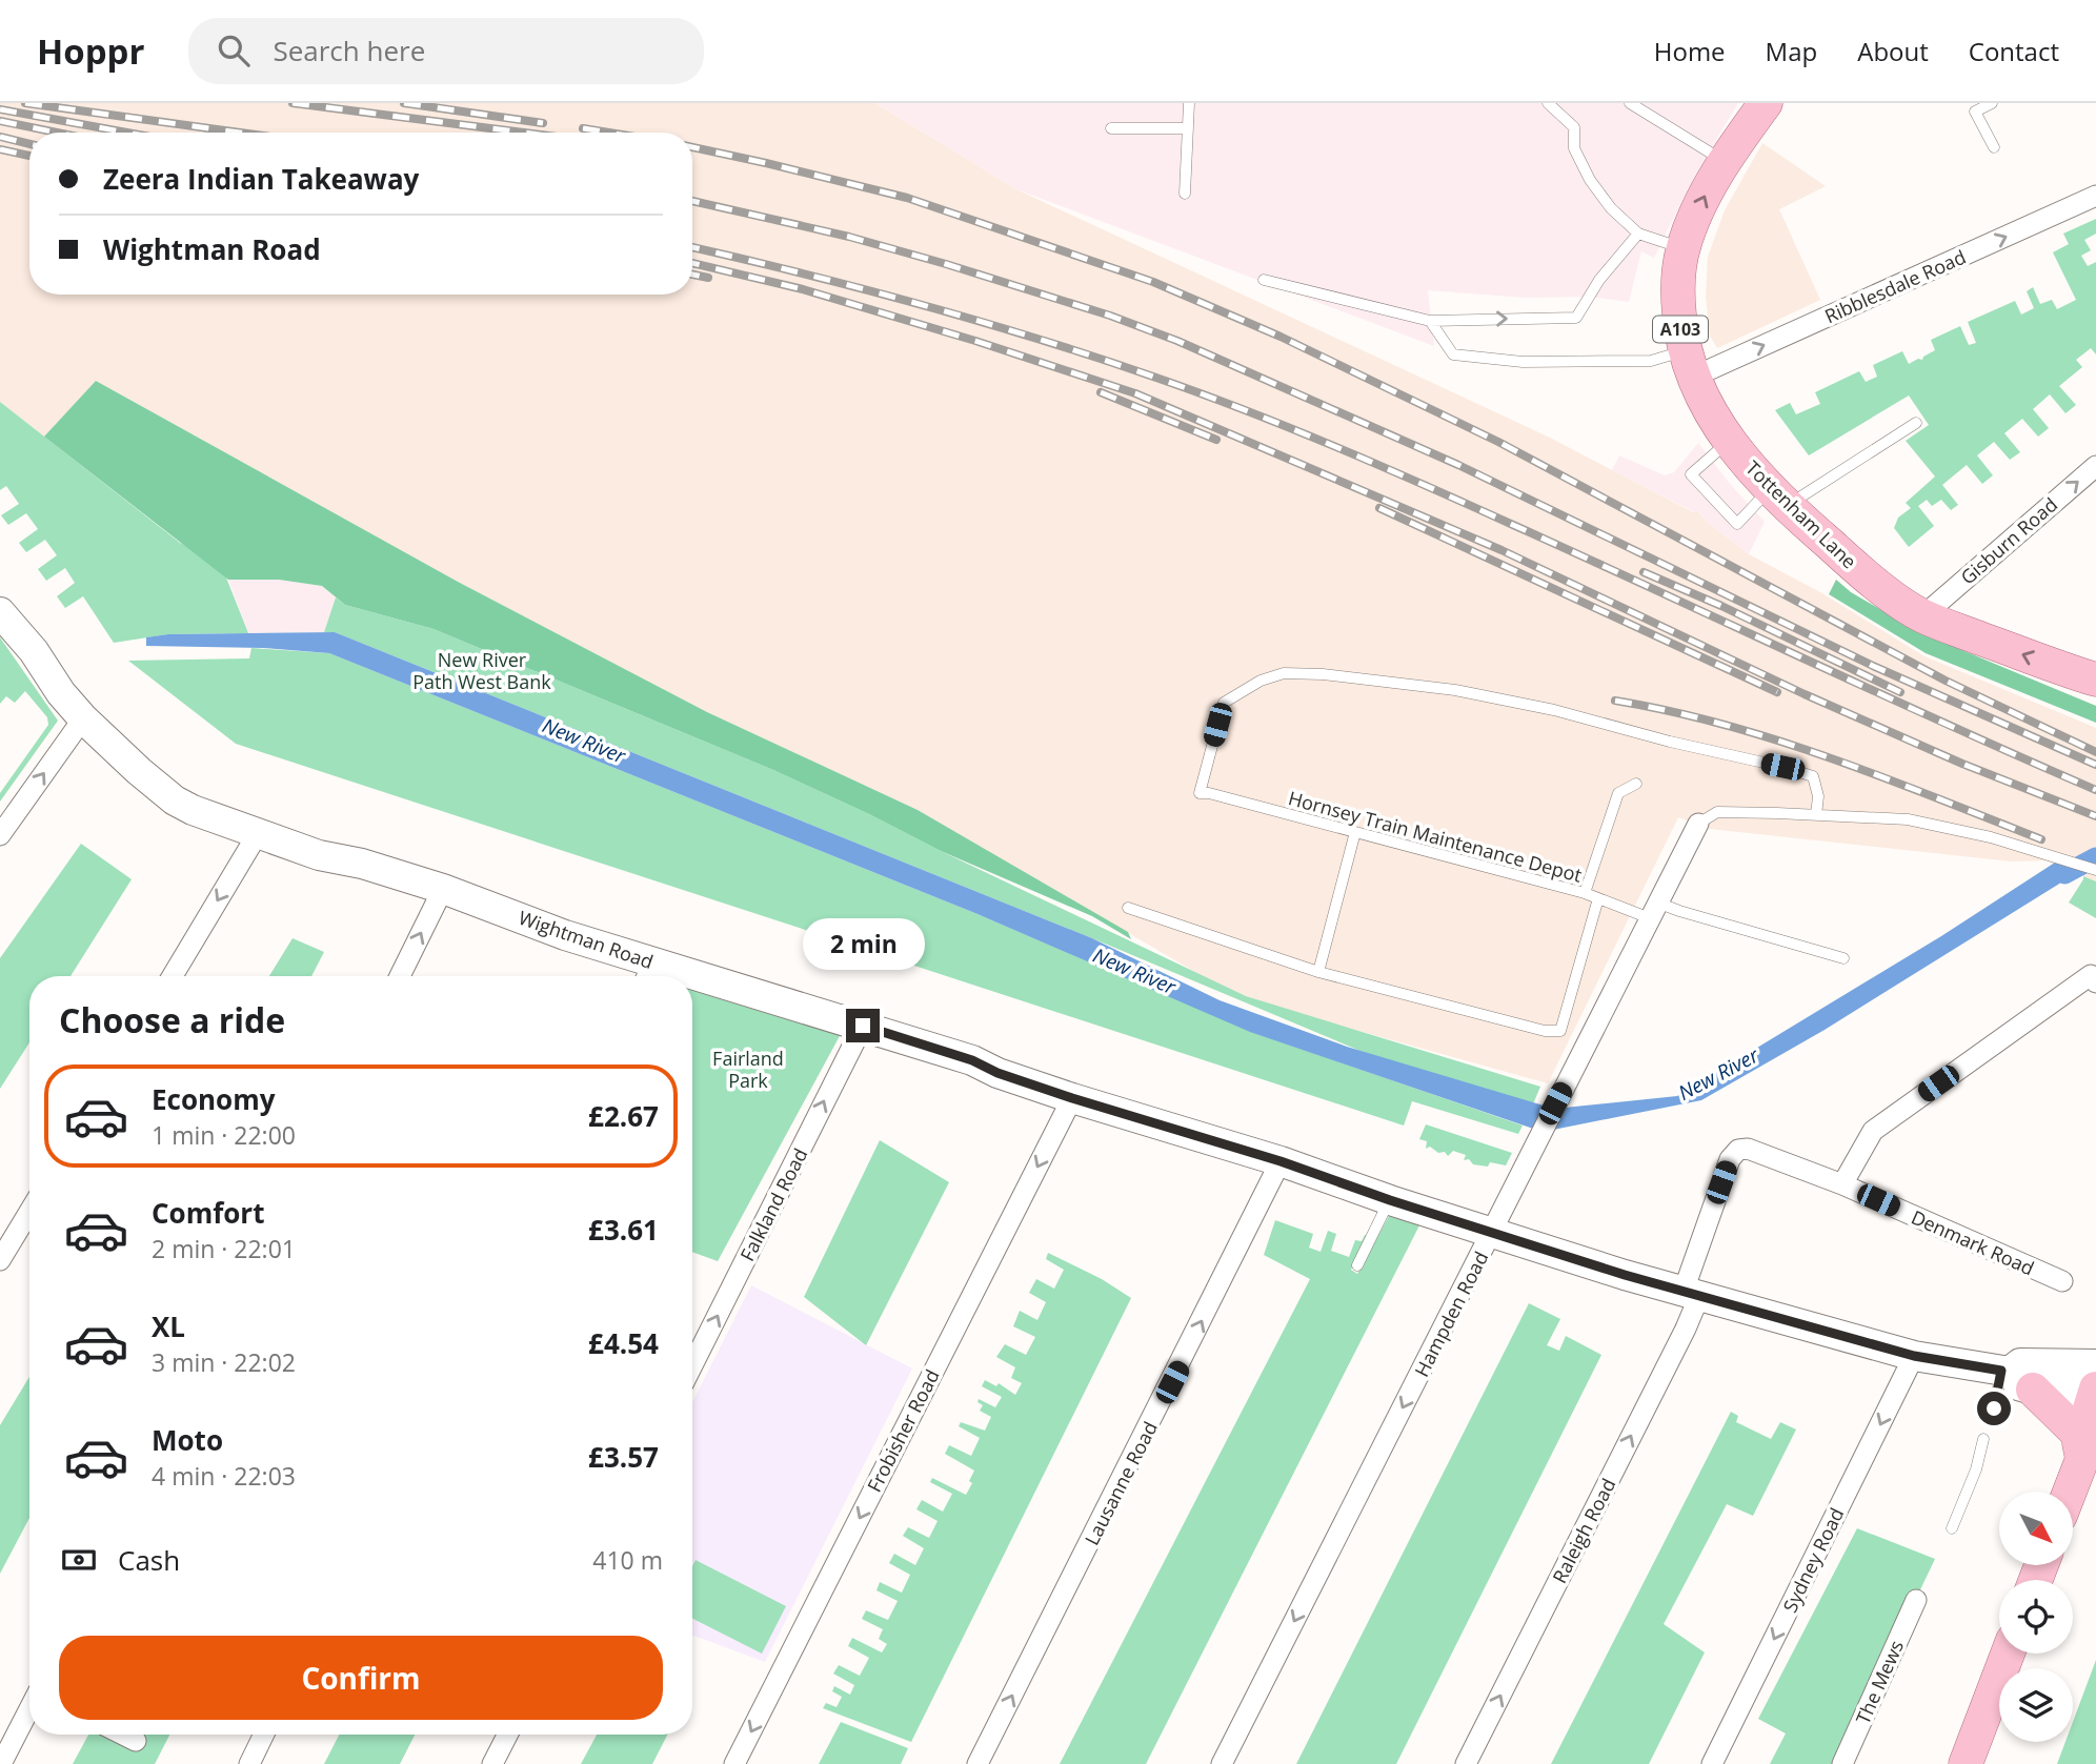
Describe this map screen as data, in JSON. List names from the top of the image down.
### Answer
{
  "streets": {
    "main road": ["A103", "Tottenham Lane", "Wightman Road"],
    "street": [
      "Ribblesdale Road",
      "Gisburn Road",
      "Falkland Road",
      "Denmark Road",
      "Hampden Road",
      "Frobisher Road",
      "Lausanne Road",
      "Raleigh Road",
      "Sydney Road",
      "The Mews"
    ],
    "lane": ["Hornsey Train Maintenance Depot"]
  },
  "crossings": [
    ["Ribblesdale Road", "Tottenham Lane"],
    ["Tottenham Lane", "Gisburn Road"],
    ["Hornsey Train Maintenance Depot", "Hampden Road"],
    ["Wightman Road", "Falkland Road"],
    ["Wightman Road", "Denmark Road"],
    ["Wightman Road", "Hampden Road"],
    ["Wightman Road", "Frobisher Road"],
    ["Wightman Road", "Lausanne Road"],
    ["Wightman Road", "Raleigh Road"],
    ["Wightman Road", "Sydney Road"],
    ["Denmark Road", "Raleigh Road"]
  ],
  "one_way": [
    "Ribblesdale Road",
    "Gisburn Road",
    "Falkland Road",
    "Hampden Road",
    "Frobisher Road",
    "Lausanne Road",
    "Raleigh Road",
    "Sydney Road"
  ],
  "water": ["New River"],
  "parks": ["New River Path West Bank", "Fairland Park"],
  "north": "bottom right",
  "page": {
    "header": "Hoppr",
    "search": "Search here",
    "nav": [
      "Home",
      "Map",
      "About",
      "Contact"
    ],
    "banner": ["Zeera Indian Takeaway", "Wightman Road"],
    "bubble": "2 min",
    "heading": "Choose a ride",
    "list": [
      {
        "name": "Economy",
        "note": "1 min · 22:00",
        "value": "£2.67"
      },
      {
        "name": "Comfort",
        "note": "2 min · 22:01",
        "value": "£3.61"
      },
      {
        "name": "XL",
        "note": "3 min · 22:02",
        "value": "£4.54"
      },
      {
        "name": "Moto",
        "note": "4 min · 22:03",
        "value": "£3.57"
      }
    ],
    "pay": ["Cash", "410 m"],
    "buttons": "Confirm"
  }
}
